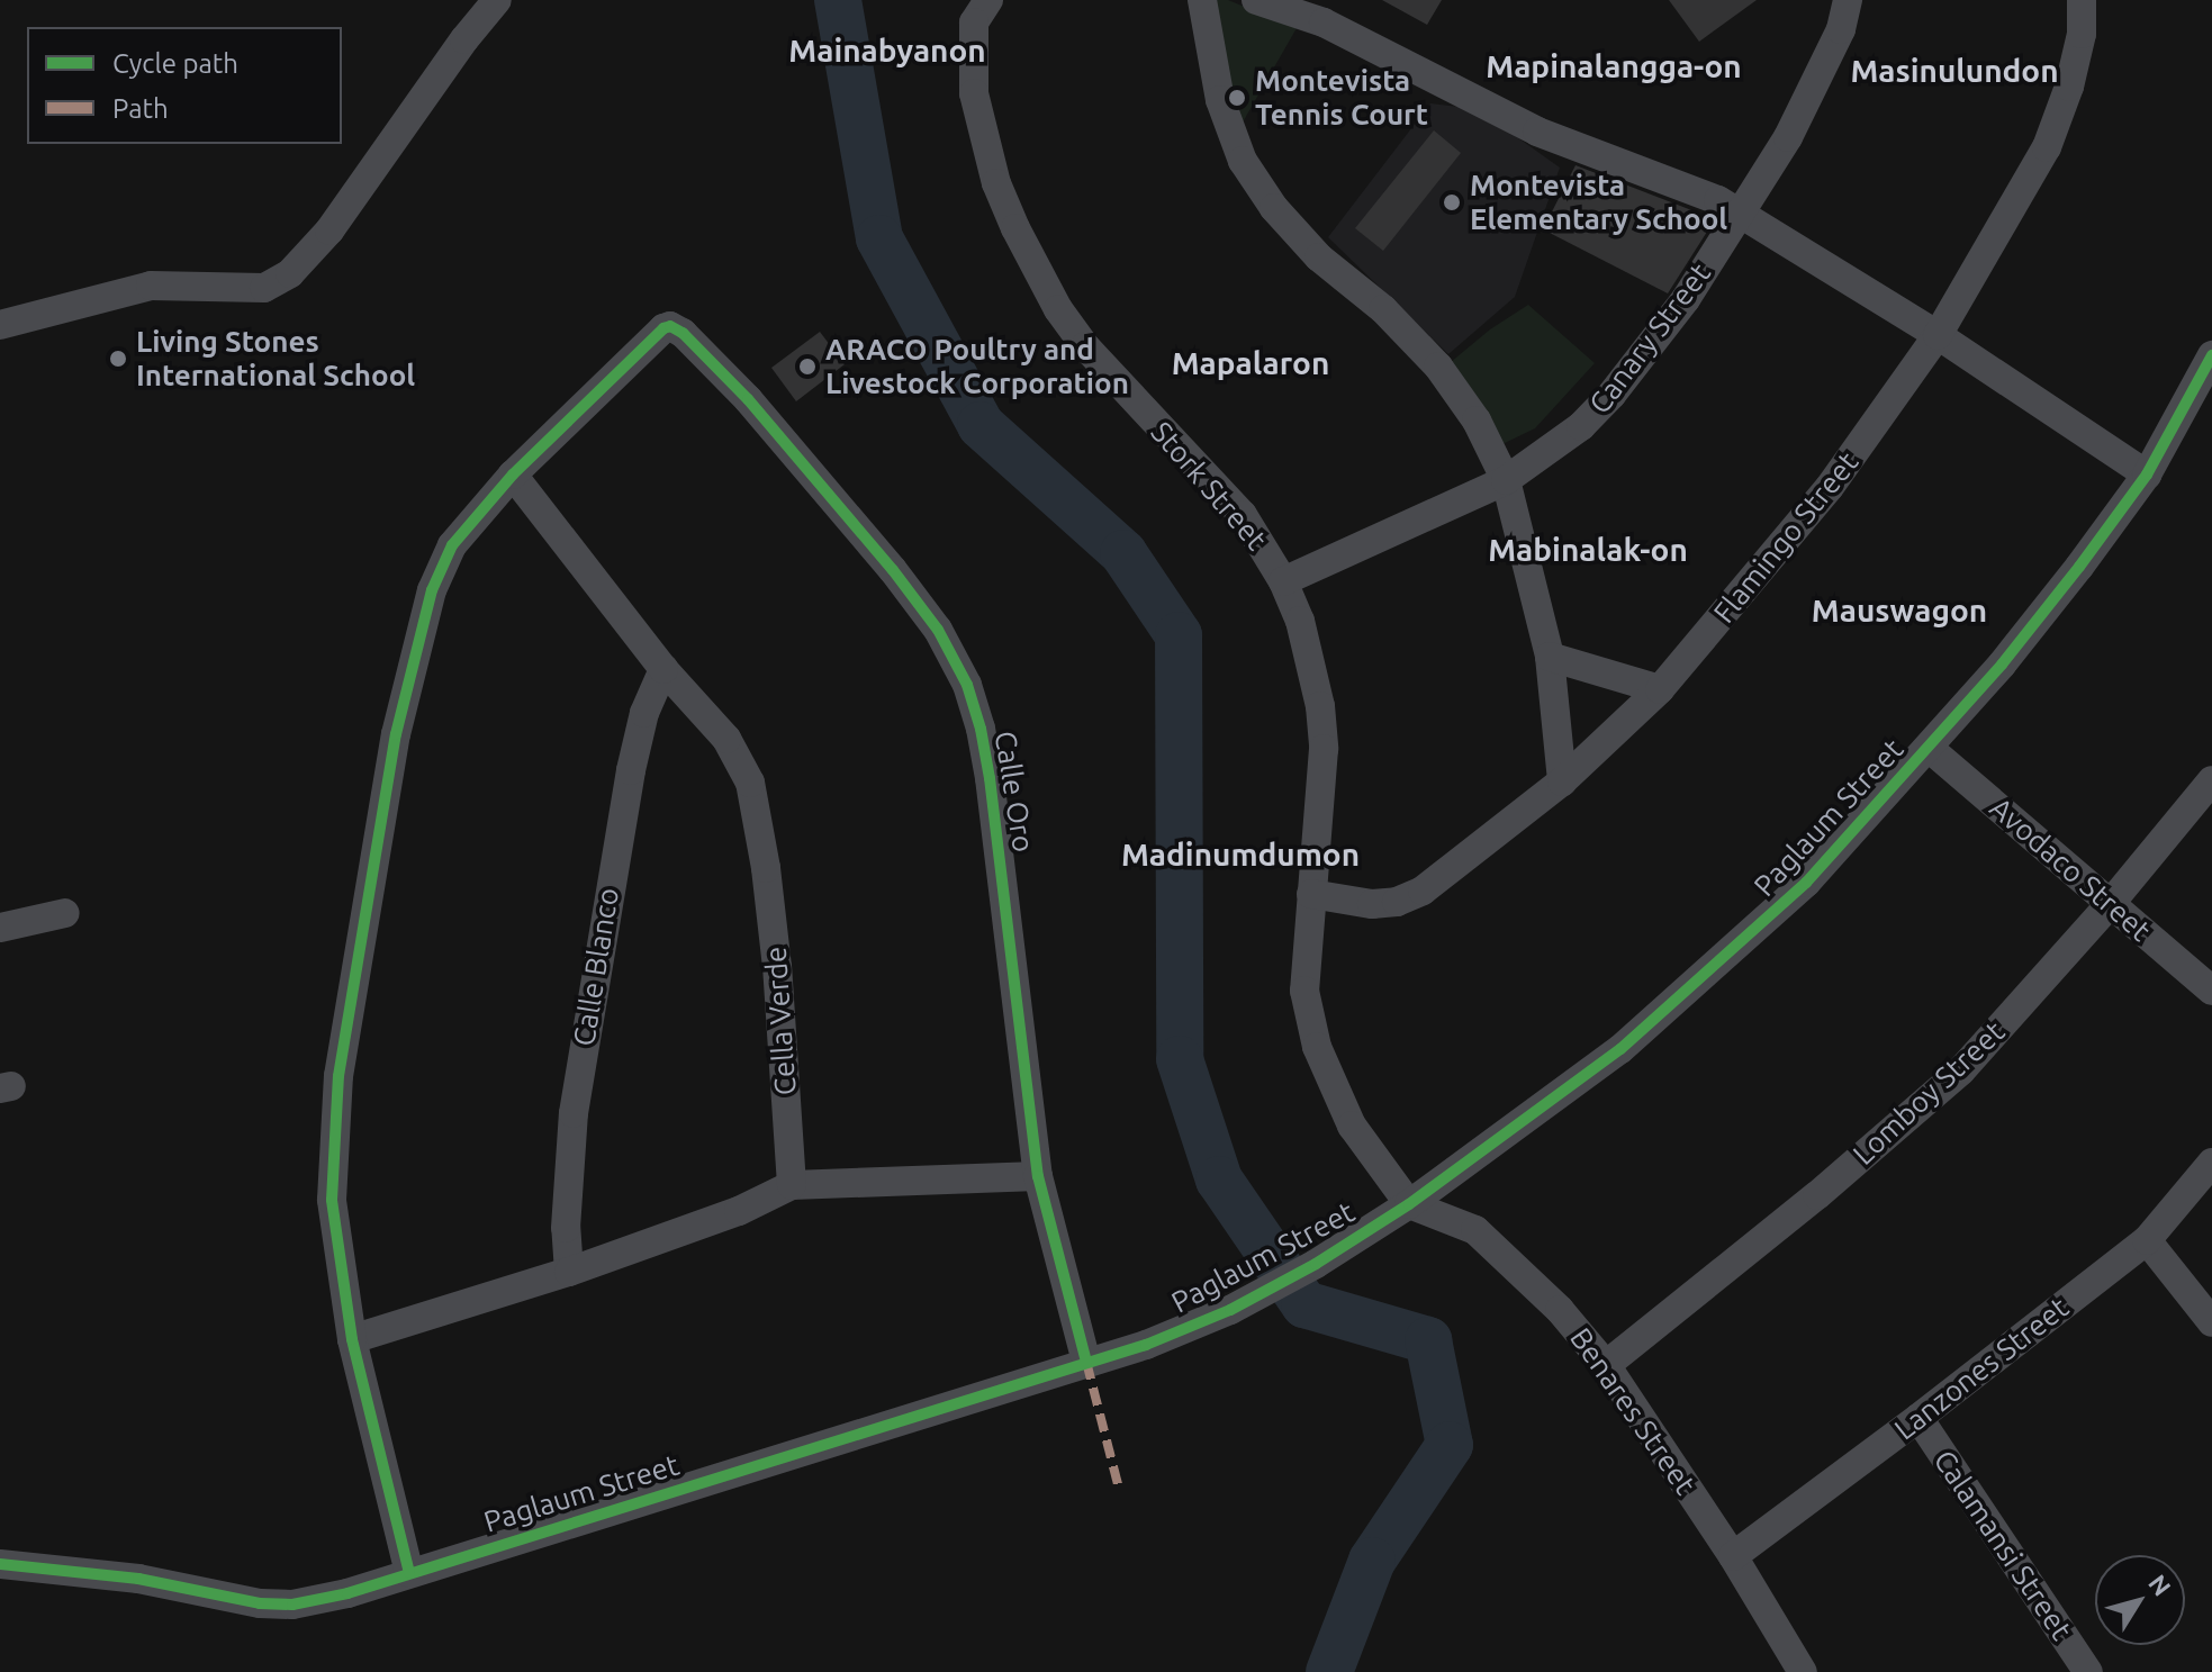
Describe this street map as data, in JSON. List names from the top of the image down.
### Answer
{
  "streets": {
    "street": [
      "Canary Street",
      "Stork Street",
      "Flamingo Street",
      "Calle Oro",
      "Paglaum Street",
      "Avodaco Street",
      "Calle Blanco",
      "Cella Verde",
      "Lomboy Street",
      "Lanzones Street",
      "Benares Street",
      "Calamansi Street"
    ]
  },
  "crossings": [
    ["Canary Street", "Stork Street"],
    ["Stork Street", "Flamingo Street"],
    ["Stork Street", "Paglaum Street"],
    ["Stork Street", "Benares Street"],
    ["Calle Oro", "Paglaum Street"],
    ["Calle Oro", "Cella Verde"],
    ["Paglaum Street", "Avodaco Street"],
    ["Paglaum Street", "Benares Street"],
    ["Avodaco Street", "Lomboy Street"],
    ["Calle Blanco", "Cella Verde"],
    ["Lomboy Street", "Benares Street"],
    ["Lanzones Street", "Benares Street"],
    ["Lanzones Street", "Calamansi Street"]
  ],
  "districts": [
    "Mainabyanon",
    "Mapinalangga-on",
    "Masinulundon",
    "Mapalaron",
    "Mabinalak-on",
    "Mauswagon",
    "Madinumdumon"
  ],
  "places": [
    "Montevista Tennis Court",
    "Montevista Elementary School",
    "Living Stones International School",
    "ARACO Poultry and Livestock Corporation"
  ],
  "legend": ["Cycle path", "Path"],
  "north": "top right"
}
